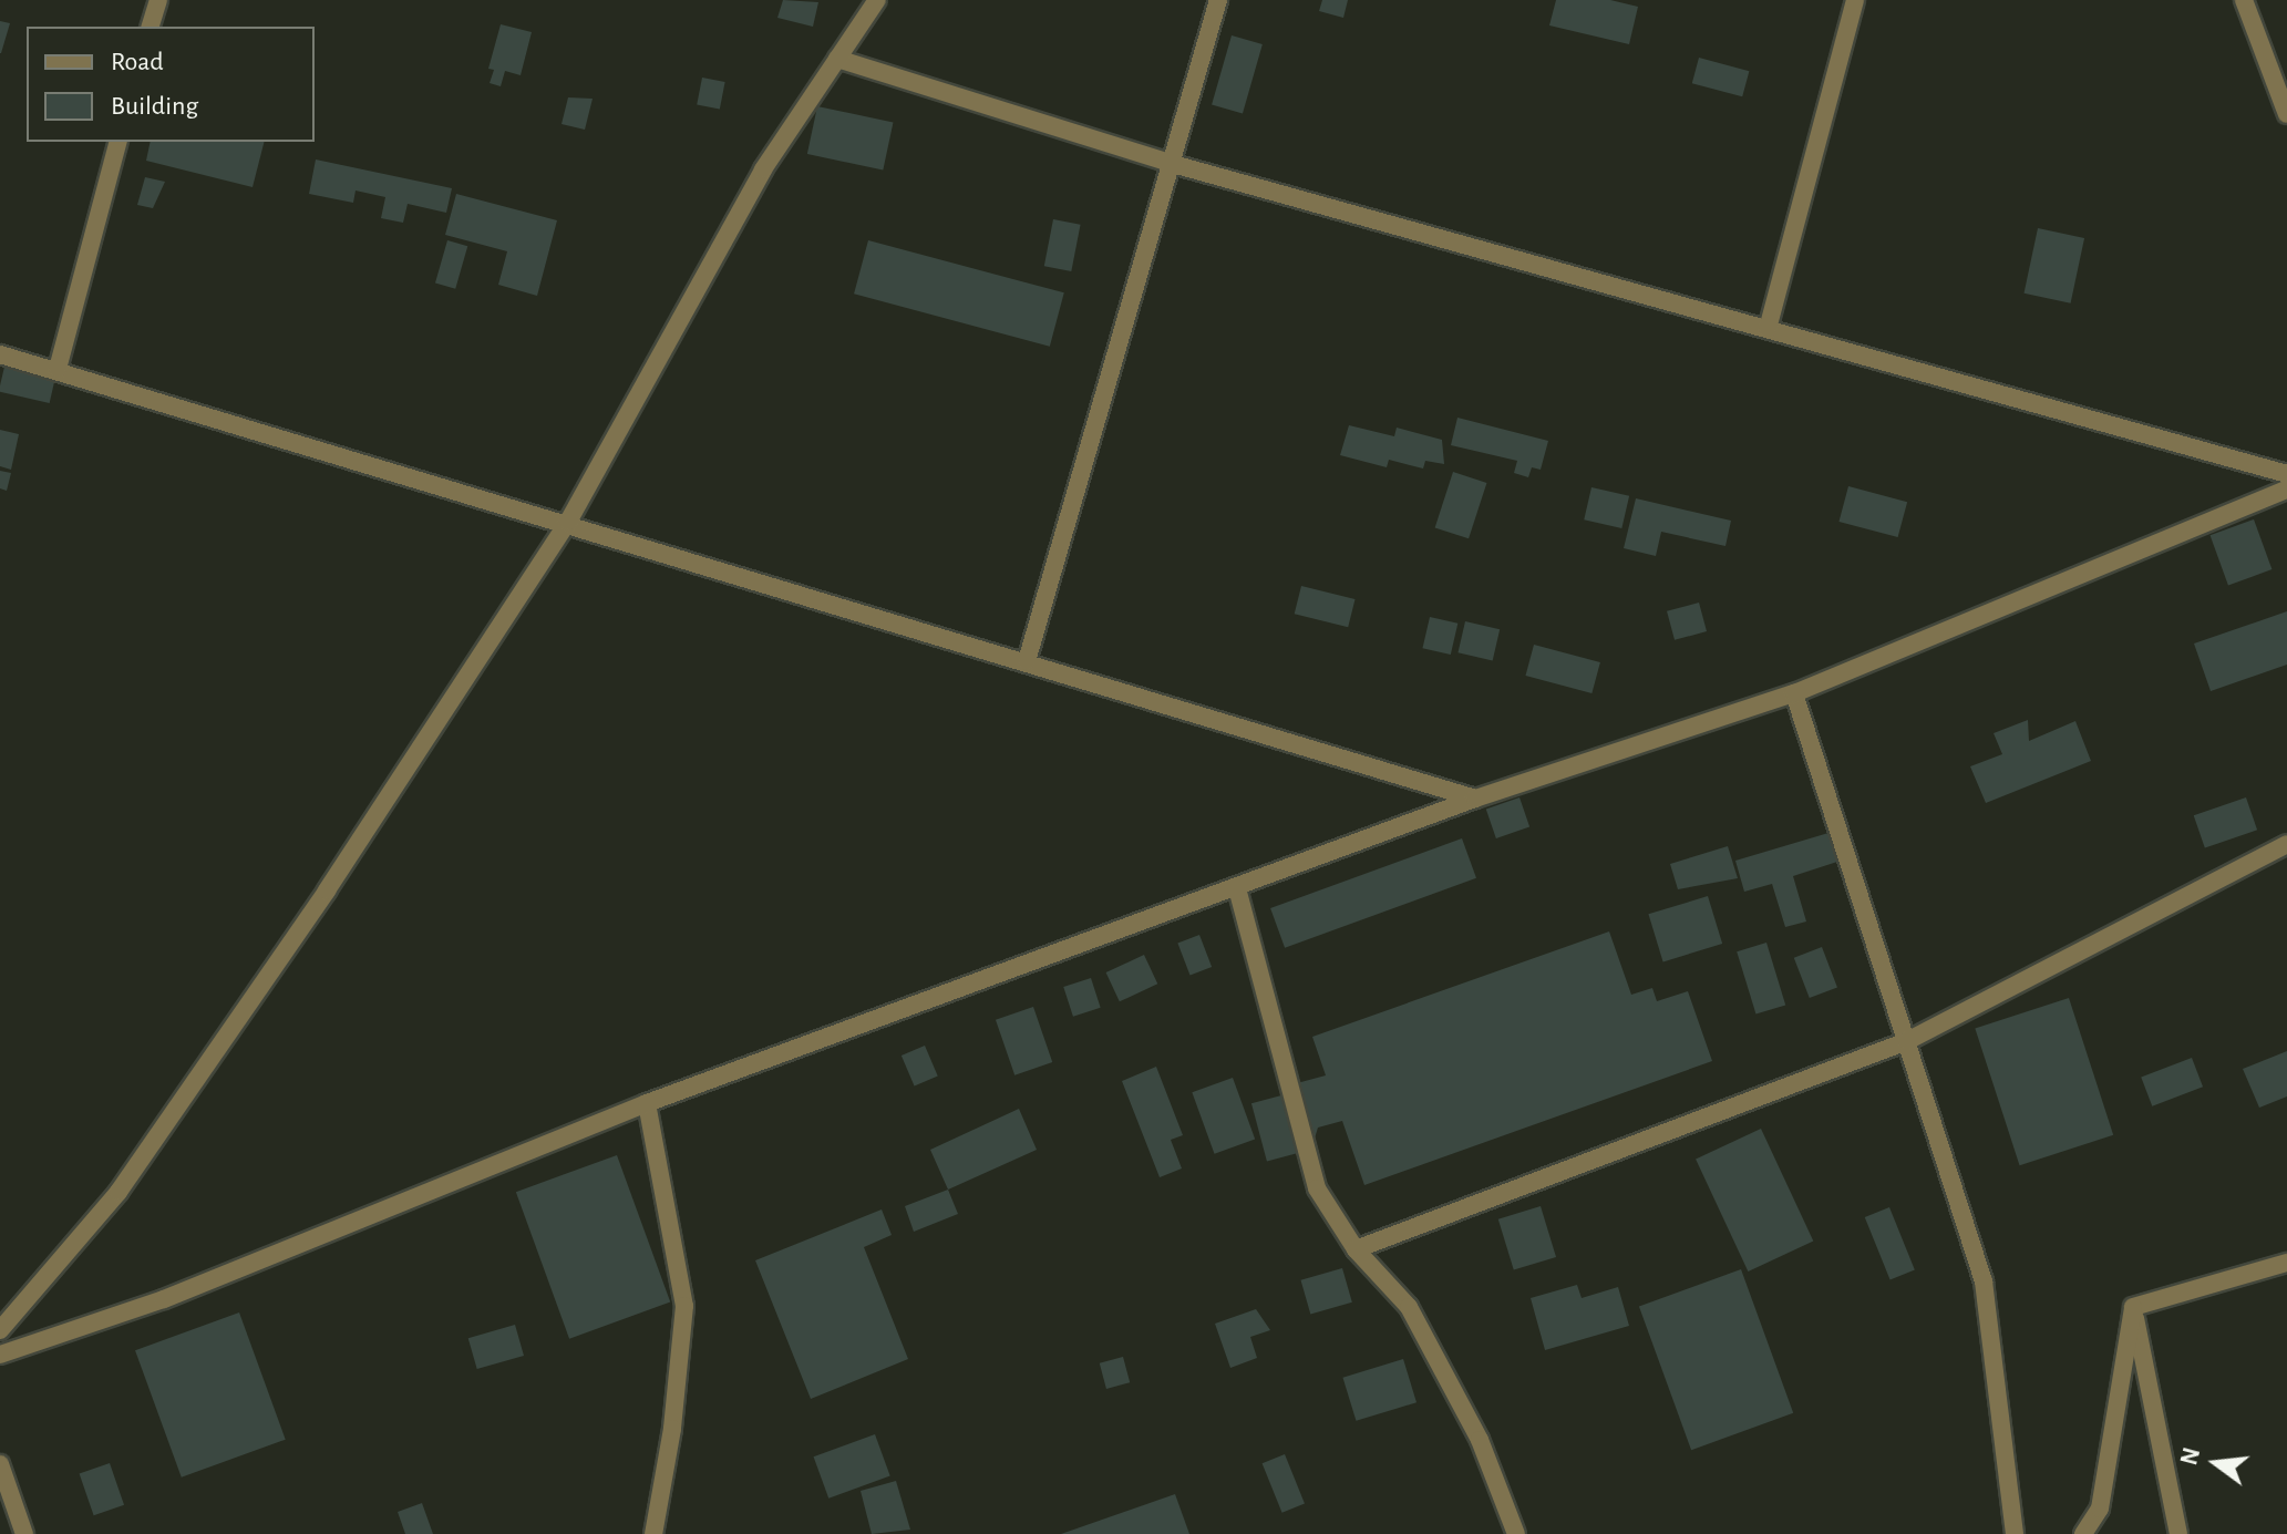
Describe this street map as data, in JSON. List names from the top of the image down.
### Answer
{
  "legend": ["Road", "Building"],
  "north": "left"
}
